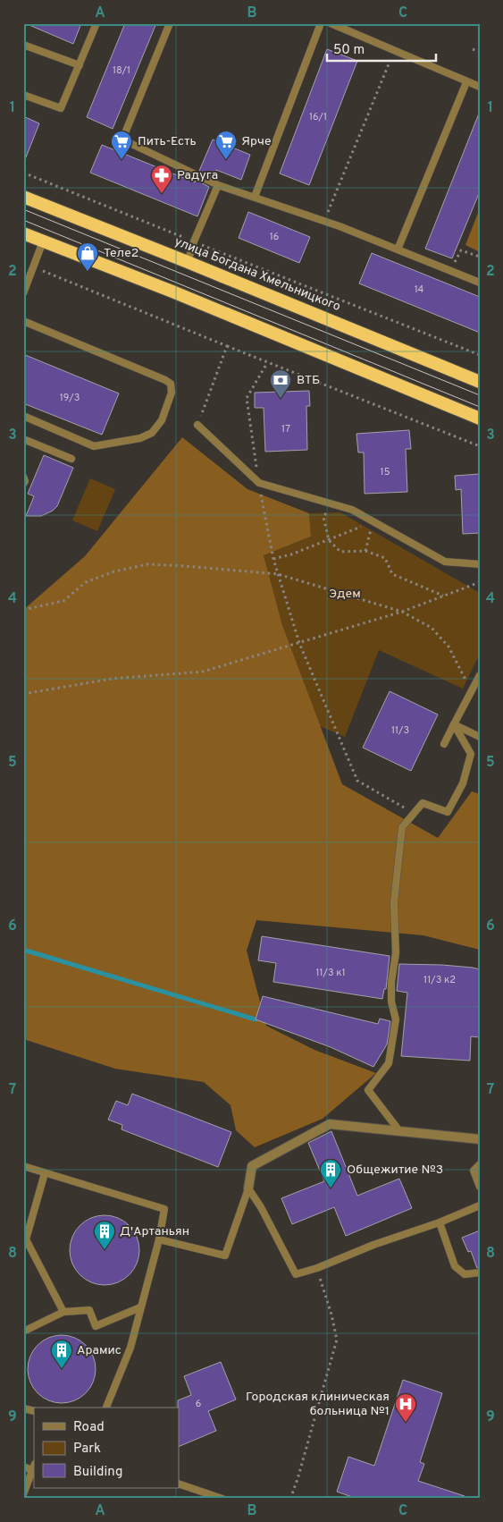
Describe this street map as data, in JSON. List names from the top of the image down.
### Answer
{
  "streets": {
    "highway": ["улица Богдана Хмельницкого"]
  },
  "parks": ["Эдем"],
  "places": {
    "supermarket": ["Пить-Есть", "Ярче"],
    "pharmacy": ["Радуга"],
    "shop": ["Теле2"],
    "bank": ["ВТБ"],
    "building": ["Общежитие №3", "Д'Артаньян", "Арамис"],
    "hospital": ["Городская клиническая больница №1"]
  },
  "house_numbers": [
    "18/1",
    "16/1",
    "16",
    "14",
    "19/3",
    "17",
    "15",
    "11/3",
    "11/3 к1",
    "11/3 к2",
    "6"
  ],
  "legend": ["Road", "Park", "Building"],
  "scale_bar": "50 m",
  "grid": {
    "columns": ["A", "B", "C"],
    "rows": [
      "1",
      "2",
      "3",
      "4",
      "5",
      "6",
      "7",
      "8",
      "9"
    ]
  }
}
